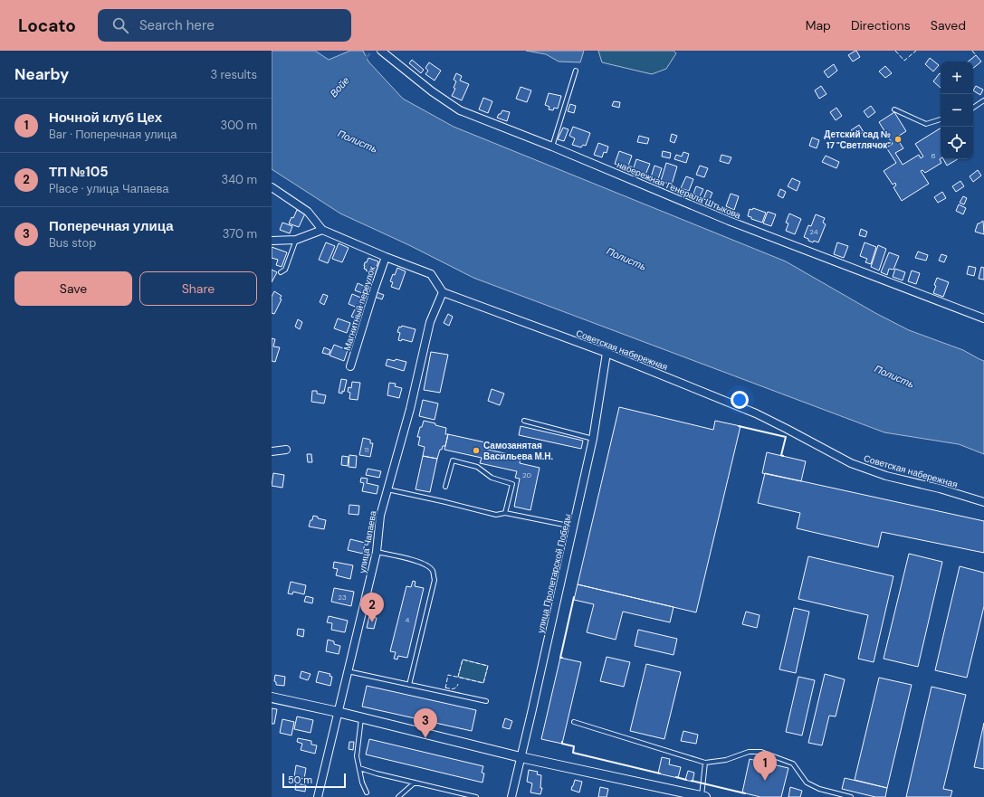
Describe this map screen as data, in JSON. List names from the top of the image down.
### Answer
{
  "streets": {
    "street": [
      "набережная Генерала Штыкова",
      "Магнитный переулок",
      "Советская набережная",
      "улица Чапаева",
      "улица Пролетарской Победы"
    ]
  },
  "crossings": [
    ["Советская набережная", "улица Чапаева"],
    ["Советская набережная", "улица Пролетарской Победы"]
  ],
  "water": ["Войе", "Полисть"],
  "places": ["Детский сад № 17 \"Светлячок\"", "Самозанятая Васильева М.Н."],
  "house_numbers": [
    "6",
    "24",
    "11",
    "20",
    "23",
    "4"
  ],
  "scale_bar": "50 m",
  "page": {
    "header": "Locato",
    "search": "Search here",
    "nav": ["Map", "Directions", "Saved"],
    "heading": ["Nearby", "3 results"],
    "map_buttons": ["+", "−"],
    "list": [
      {
        "mark": "1",
        "name": "Ночной клуб Цех",
        "note": "Bar · Поперечная улица",
        "value": "300 m"
      },
      {
        "mark": "2",
        "name": "ТП №105",
        "note": "Place · улица Чапаева",
        "value": "340 m"
      },
      {
        "mark": "3",
        "name": "Поперечная улица",
        "note": "Bus stop",
        "value": "370 m"
      }
    ],
    "buttons": ["Save", "Share"],
    "pins": ["2", "3", "1"],
    "scale": "50 m"
  }
}
